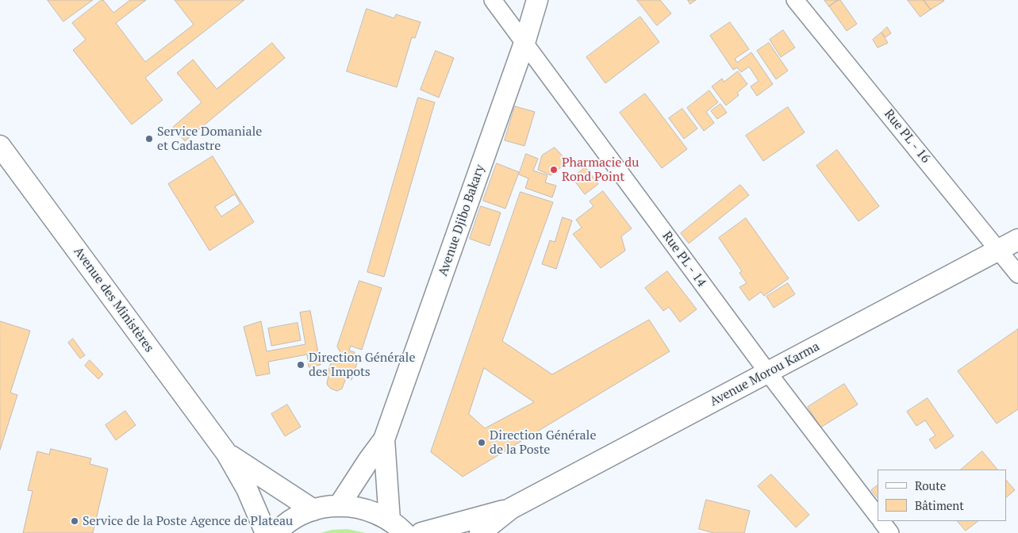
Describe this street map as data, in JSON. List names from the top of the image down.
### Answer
{
  "streets": {
    "street": [
      "Rue PL - 16",
      "Avenue Djibo Bakary",
      "Rue PL - 14",
      "Avenue des Ministères",
      "Avenue Morou Karma"
    ]
  },
  "crossings": [
    ["Rue PL - 16", "Avenue Morou Karma"],
    ["Avenue Djibo Bakary", "Rue PL - 14"],
    ["Rue PL - 14", "Avenue Morou Karma"]
  ],
  "places": [
    "Service Domaniale et Cadastre",
    "Pharmacie du Rond Point",
    "Direction Générale des Impots",
    "Direction Générale de la Poste",
    "Service de la Poste Agence de Plateau"
  ],
  "legend": ["Route", "Bâtiment"]
}
